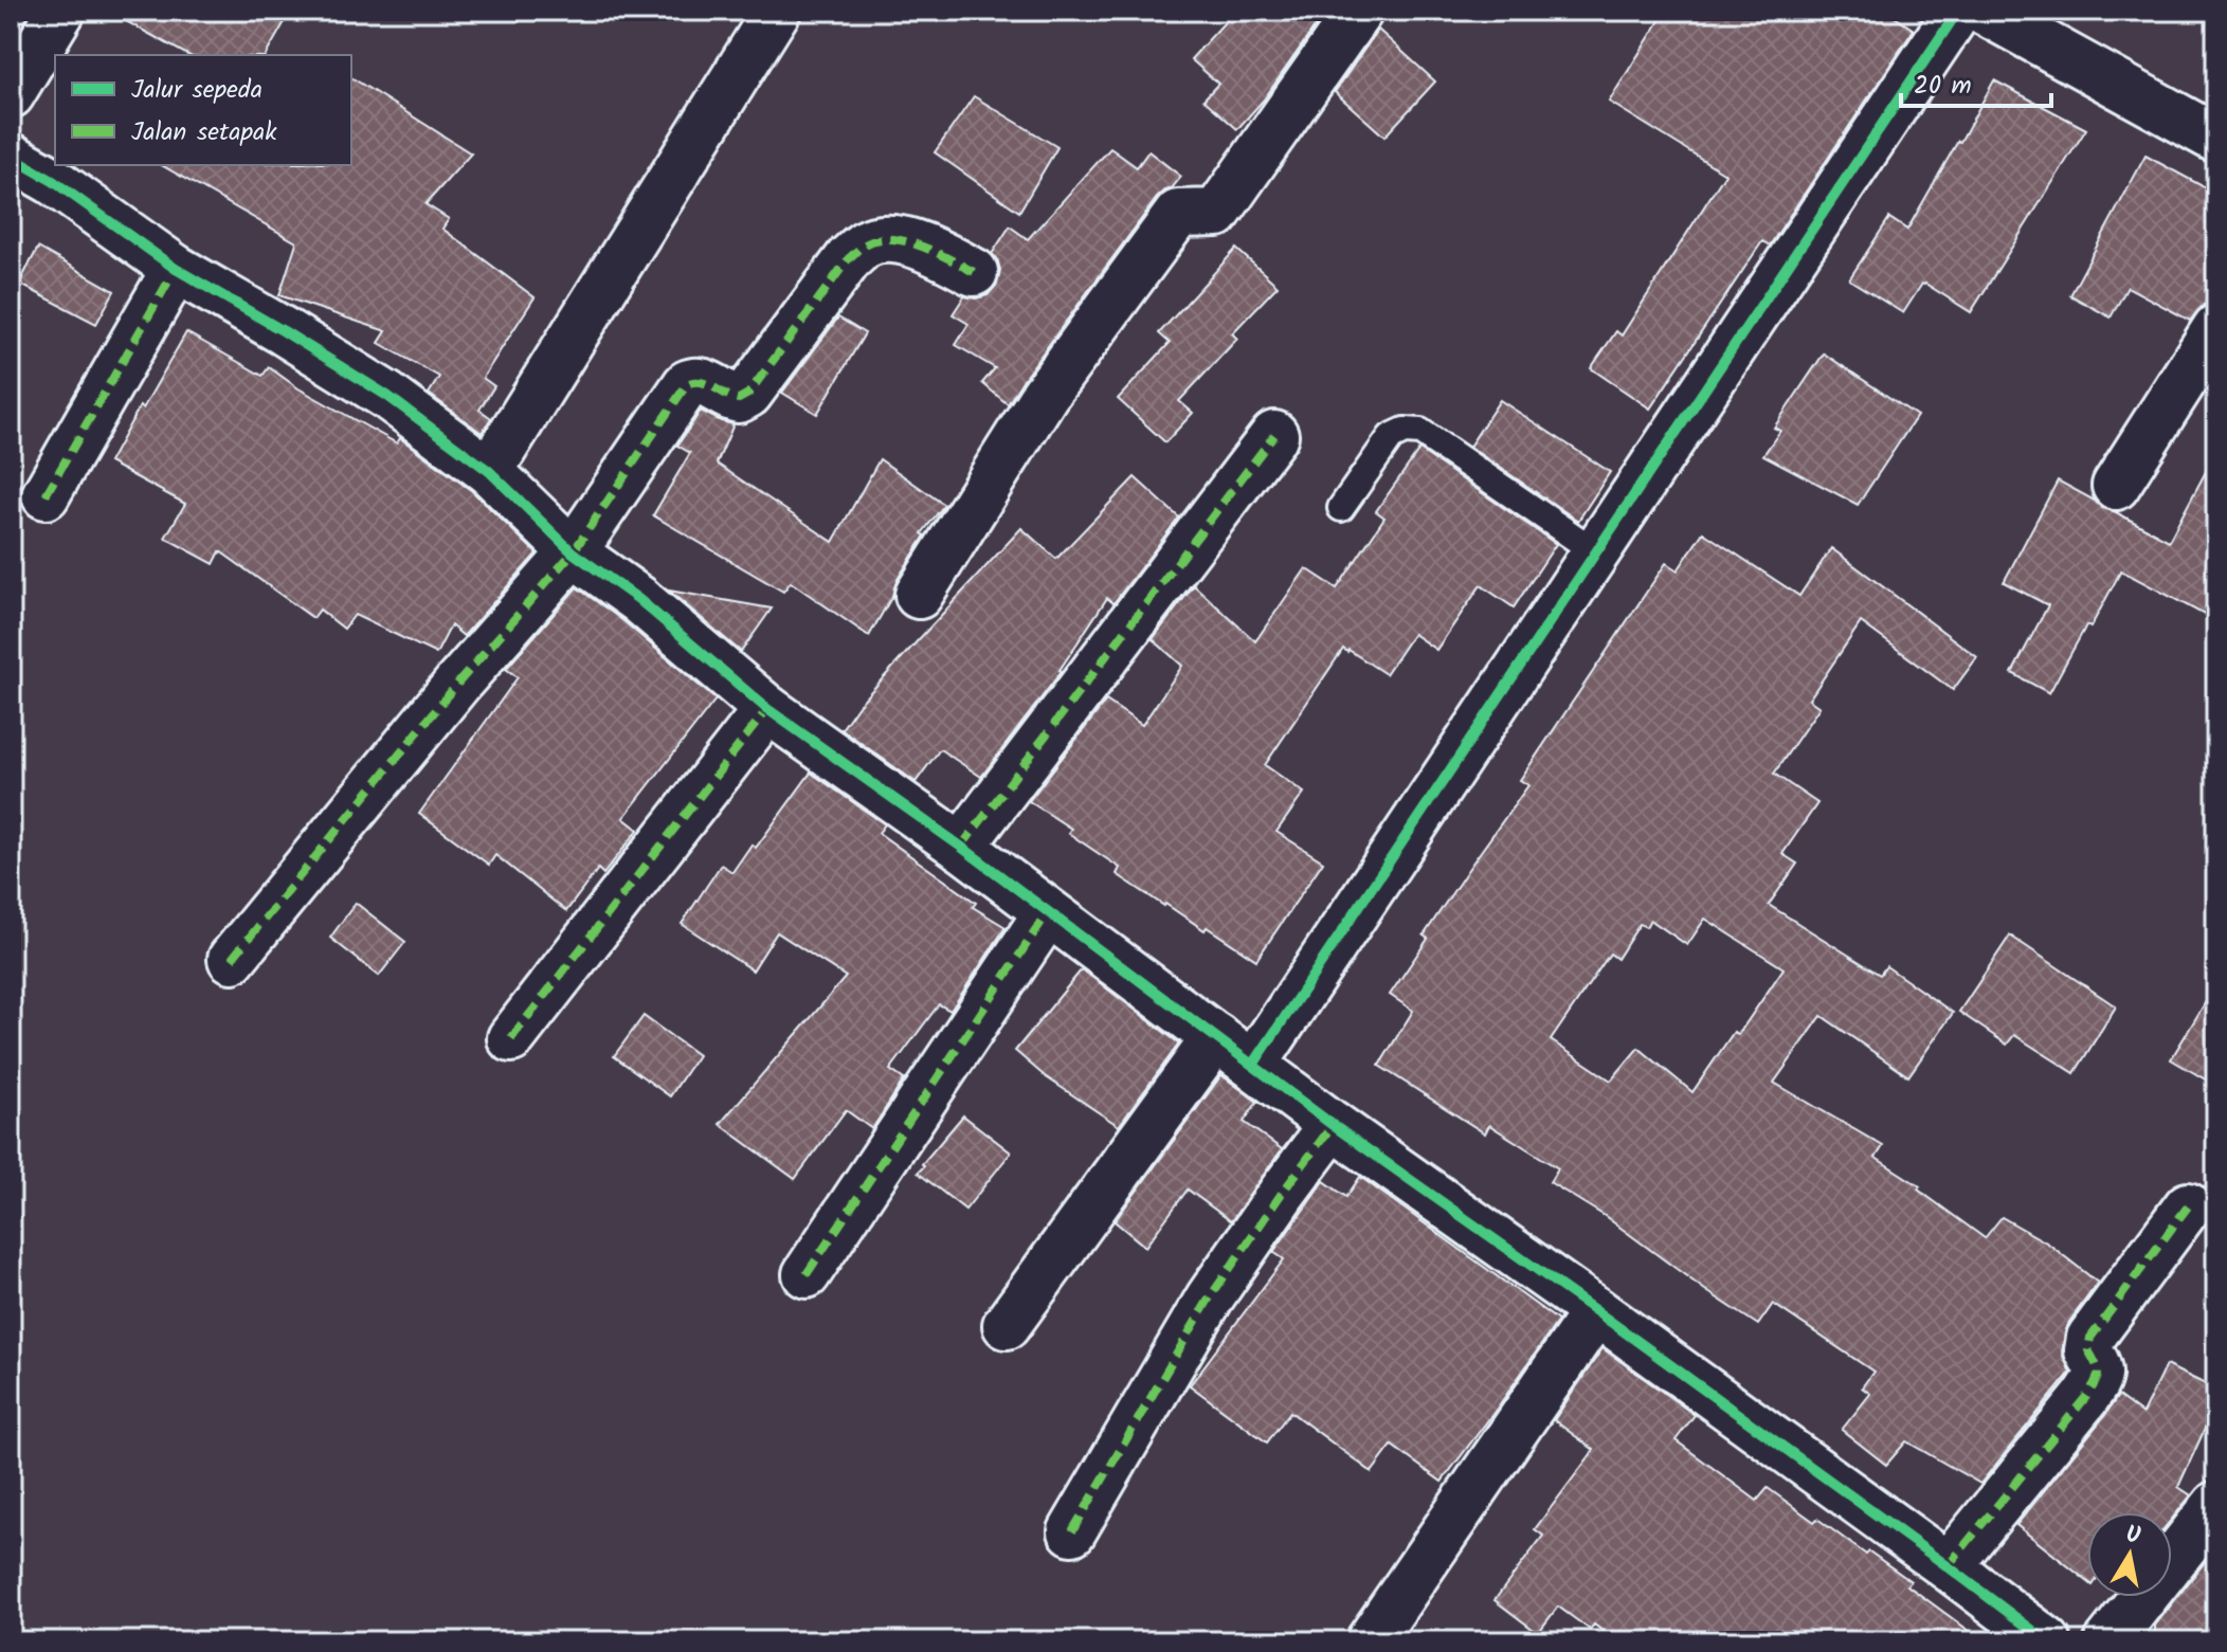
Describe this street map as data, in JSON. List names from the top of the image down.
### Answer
{
  "legend": ["Jalur sepeda", "Jalan setapak"],
  "scale_bar": "20 m",
  "north": "top"
}
